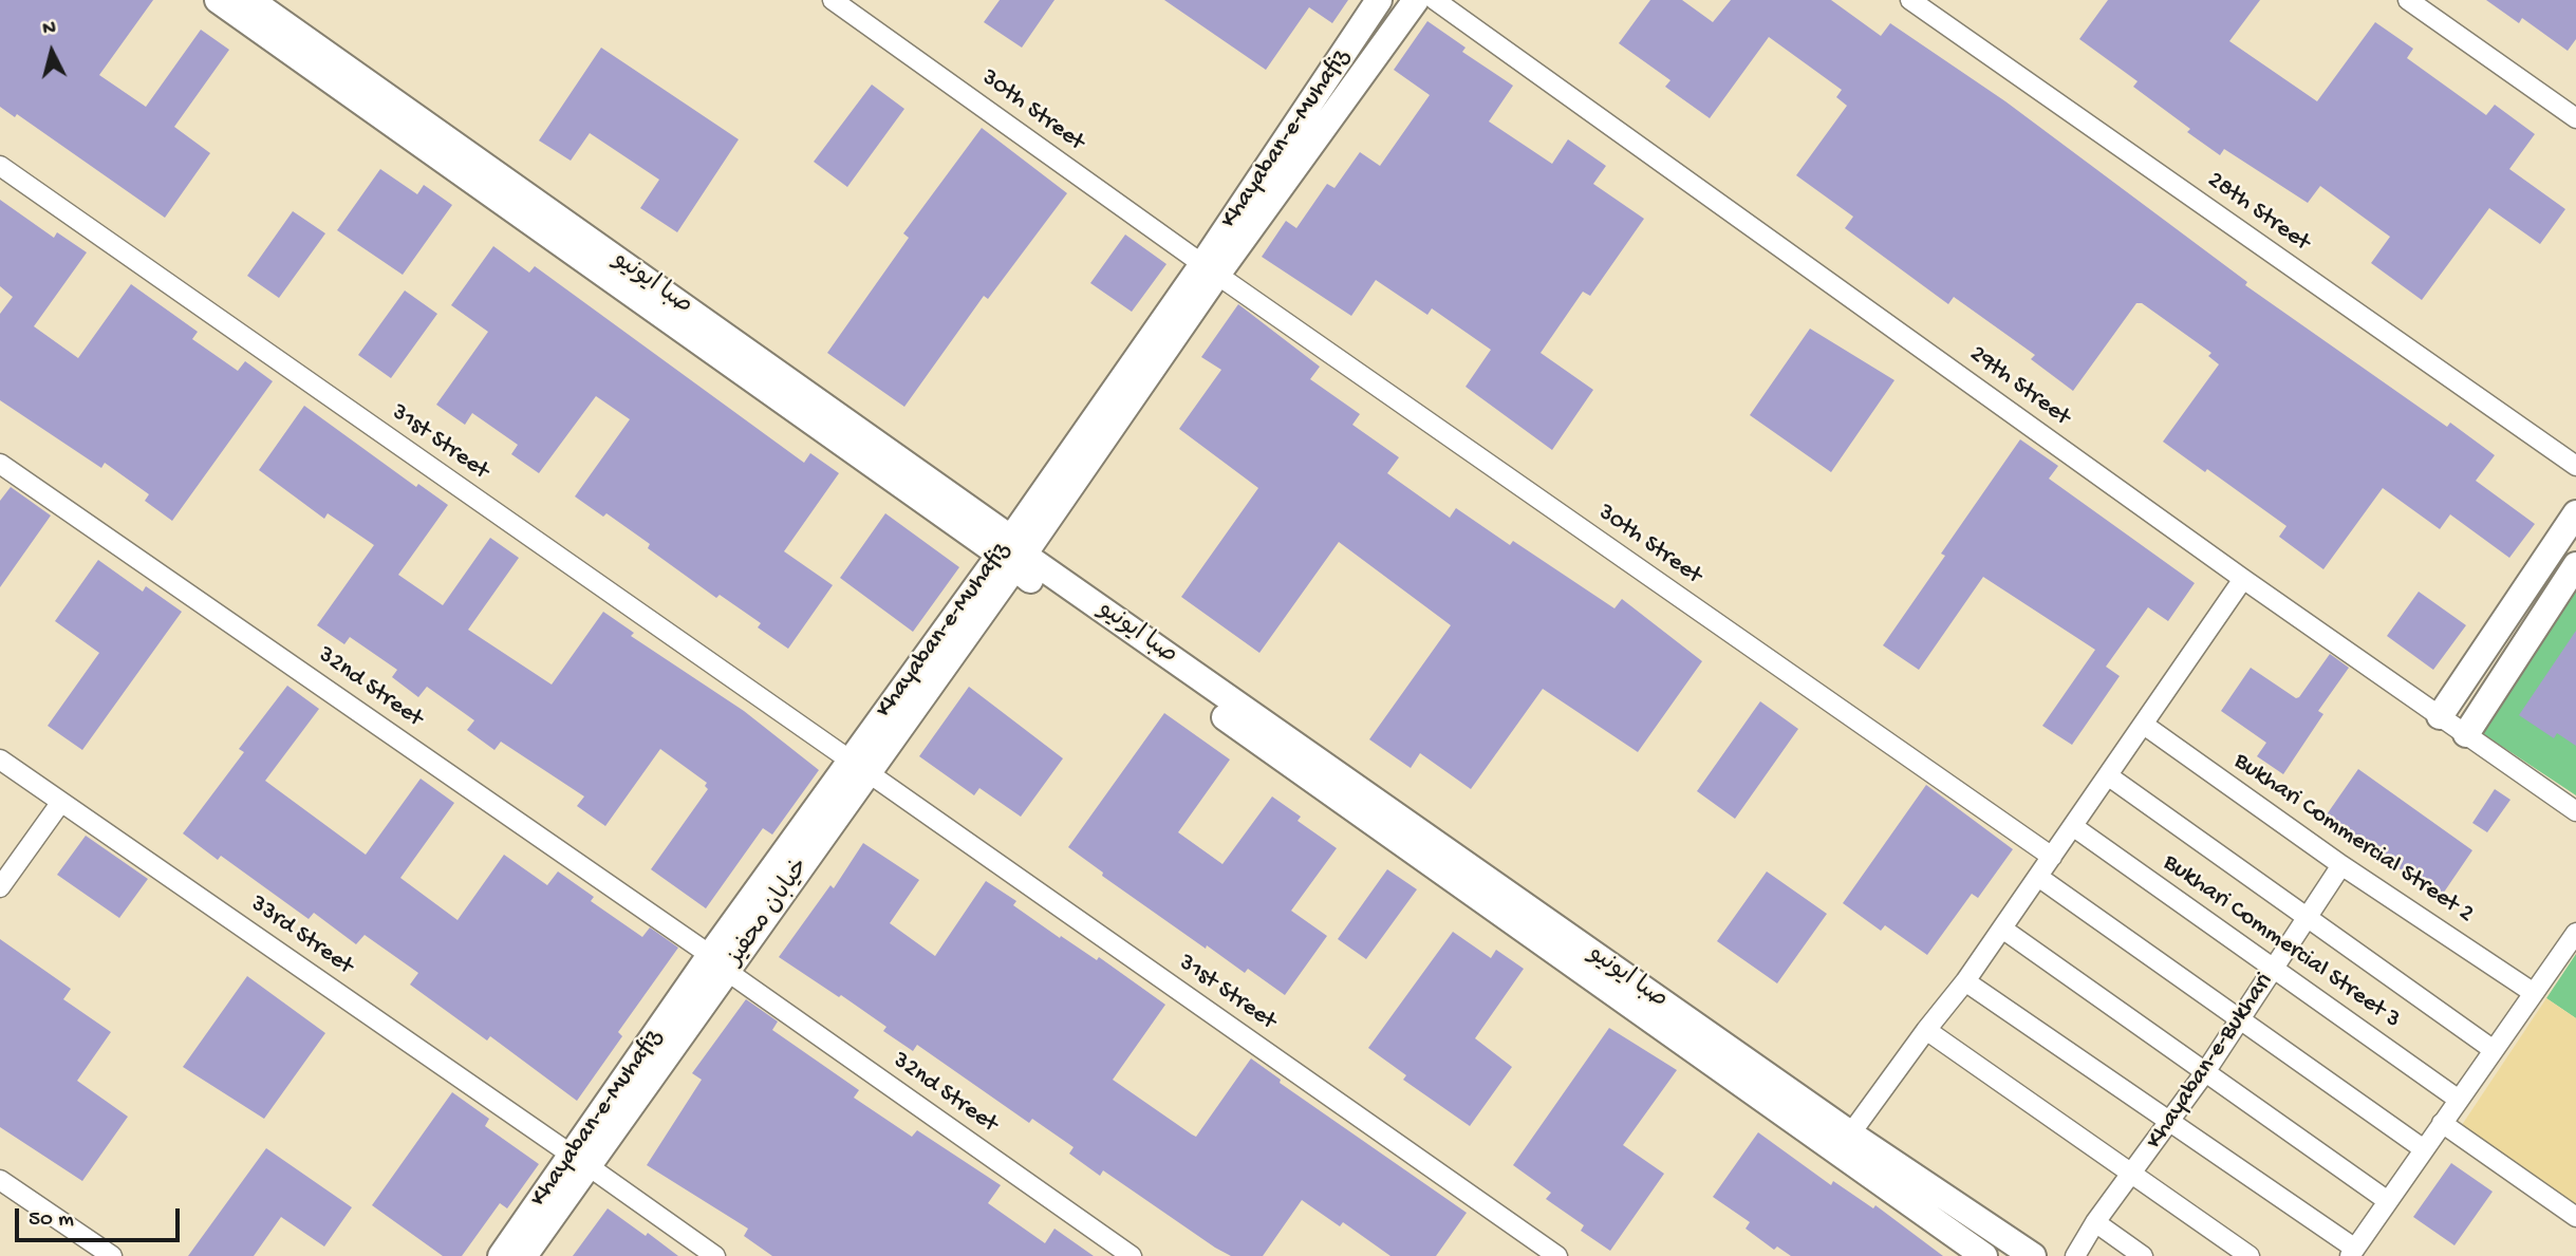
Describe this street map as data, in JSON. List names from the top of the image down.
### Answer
{
  "streets": {
    "main road": ["Khayaban-e-Muhafiz", "صبا ایونیو", "خیابان محفیز"],
    "street": [
      "30th Street",
      "28th Street",
      "29th Street",
      "31st Street",
      "32nd Street",
      "Bukhari Commercial Street 2",
      "33rd Street",
      "Bukhari Commercial Street 3",
      "Khayaban-e-Bukhari"
    ]
  },
  "crossings": [
    ["30th Street", "Khayaban-e-Muhafiz"],
    ["Khayaban-e-Muhafiz", "صبا ایونیو"],
    ["Khayaban-e-Muhafiz", "خیابان محفیز"],
    ["Khayaban-e-Muhafiz", "33rd Street"],
    ["صبا ایونیو", "خیابان محفیز"],
    ["31st Street", "خیابان محفیز"],
    ["32nd Street", "خیابان محفیز"],
    ["Bukhari Commercial Street 2", "Khayaban-e-Bukhari"],
    ["خیابان محفیز", "33rd Street"],
    ["Bukhari Commercial Street 3", "Khayaban-e-Bukhari"]
  ],
  "scale_bar": "50 m",
  "north": "top"
}
